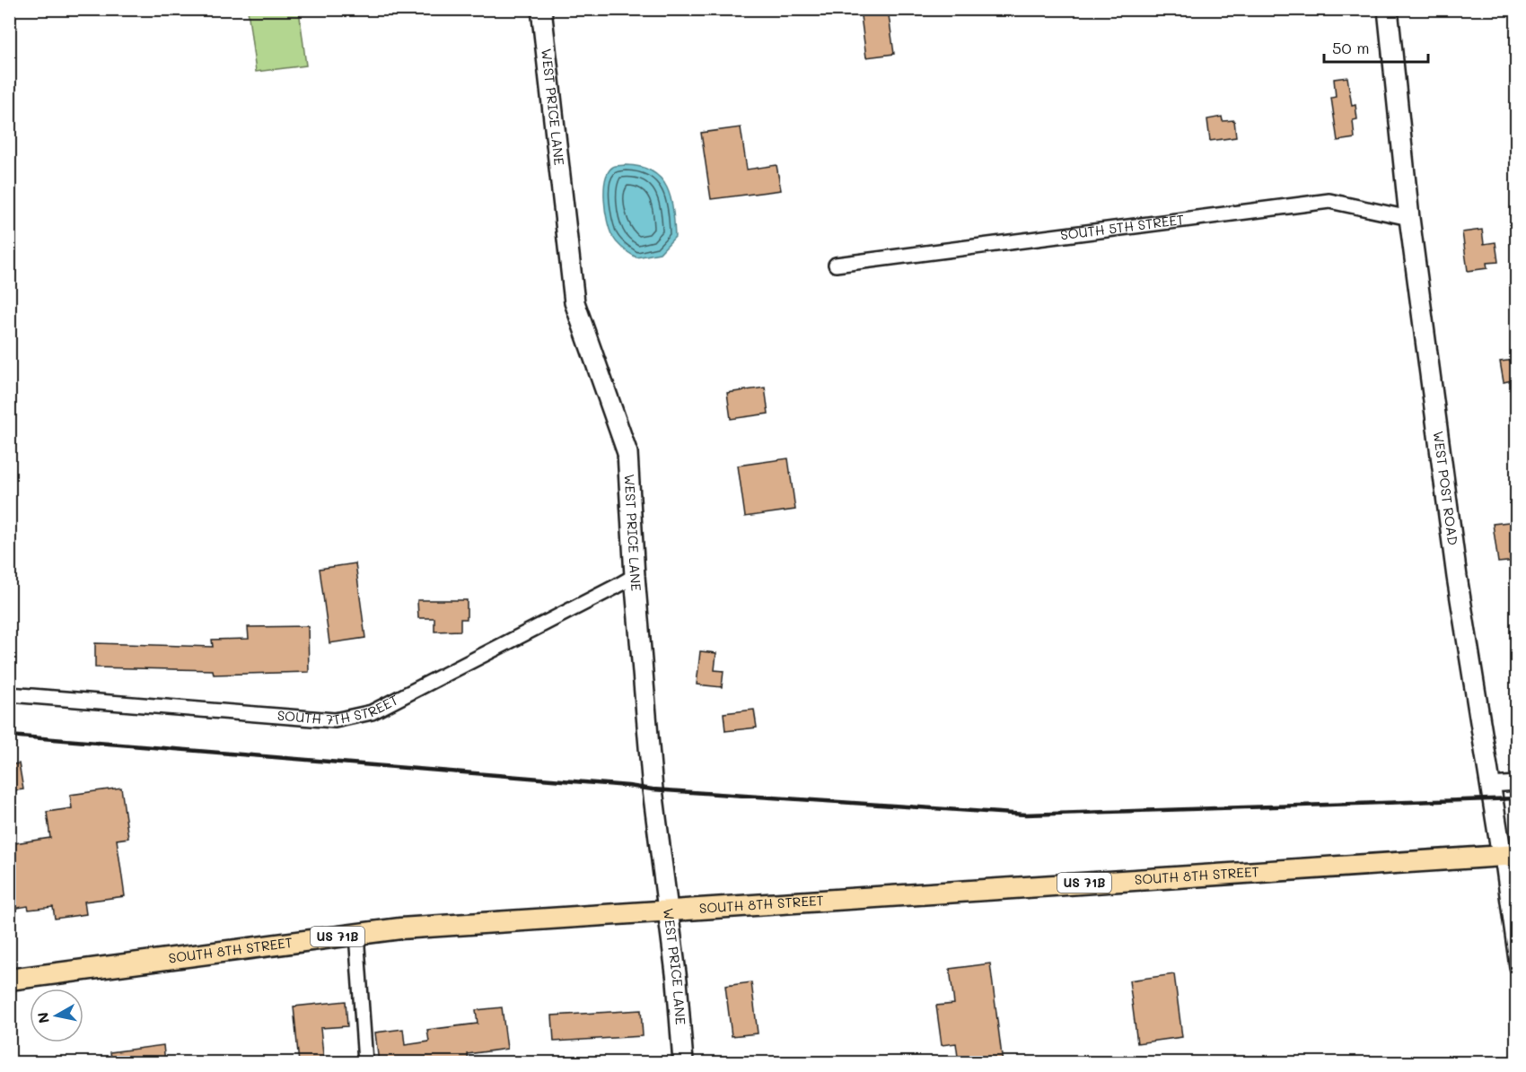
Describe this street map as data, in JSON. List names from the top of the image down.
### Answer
{
  "streets": {
    "main road": ["SOUTH 8TH STREET", "US 71B"],
    "street": [
      "WEST PRICE LANE",
      "SOUTH 5TH STREET",
      "WEST POST ROAD",
      "SOUTH 7TH STREET"
    ]
  },
  "crossings": [
    ["WEST PRICE LANE", "SOUTH 7TH STREET"],
    ["WEST PRICE LANE", "SOUTH 8TH STREET"],
    ["SOUTH 5TH STREET", "WEST POST ROAD"],
    ["WEST POST ROAD", "SOUTH 8TH STREET"]
  ],
  "scale_bar": "50 m",
  "north": "left"
}
